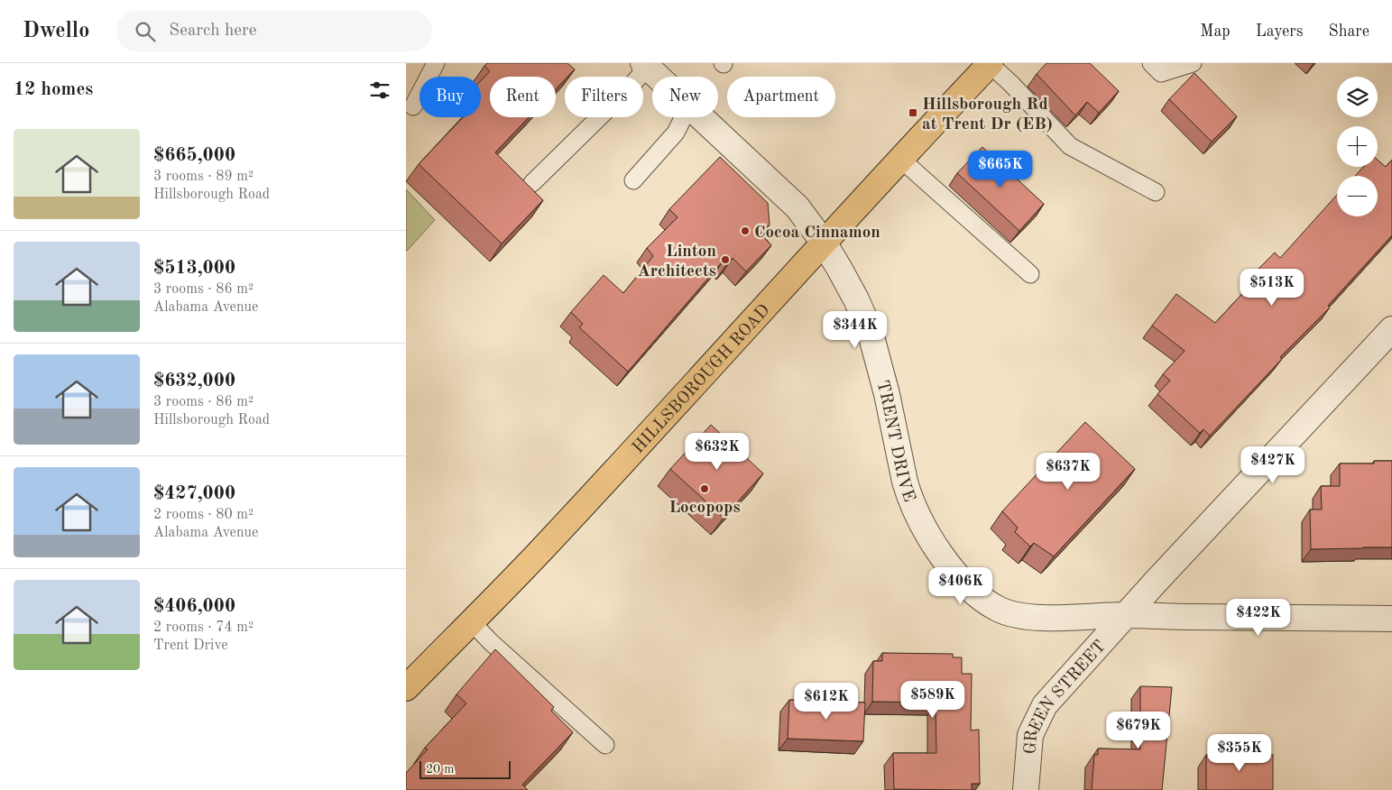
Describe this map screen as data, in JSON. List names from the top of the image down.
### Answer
{
  "streets": {
    "main road": ["HILLSBOROUGH ROAD"],
    "street": ["TRENT DRIVE", "GREEN STREET"]
  },
  "crossings": [
    ["HILLSBOROUGH ROAD", "TRENT DRIVE"],
    ["TRENT DRIVE", "GREEN STREET"]
  ],
  "places": {
    "transit": ["Hillsborough Rd at Trent Dr (EB)"],
    "other": ["Cocoa Cinnamon", "Linton Architects", "Locopops"]
  },
  "scale_bar": "20 m",
  "page": {
    "header": "Dwello",
    "search": "Search here",
    "nav": ["Map", "Layers", "Share"],
    "heading": "12 homes",
    "map_buttons": ["+", "−"],
    "chip": [
      "Buy",
      "Rent",
      "Filters",
      "New",
      "Apartment"
    ],
    "list": [
      {
        "name": "$665,000",
        "note": "3 rooms · 89 m² · Hillsborough Road"
      },
      {
        "name": "$513,000",
        "note": "3 rooms · 86 m² · Alabama Avenue"
      },
      {
        "name": "$632,000",
        "note": "3 rooms · 86 m² · Hillsborough Road"
      },
      {
        "name": "$427,000",
        "note": "2 rooms · 80 m² · Alabama Avenue"
      },
      {
        "name": "$406,000",
        "note": "2 rooms · 74 m² · Trent Drive"
      }
    ],
    "price": [
      "$665K",
      "$513K",
      "$344K",
      "$632K",
      "$427K",
      "$637K",
      "$406K",
      "$422K",
      "$589K",
      "$612K",
      "$679K",
      "$355K"
    ],
    "scale": "20 m"
  }
}
